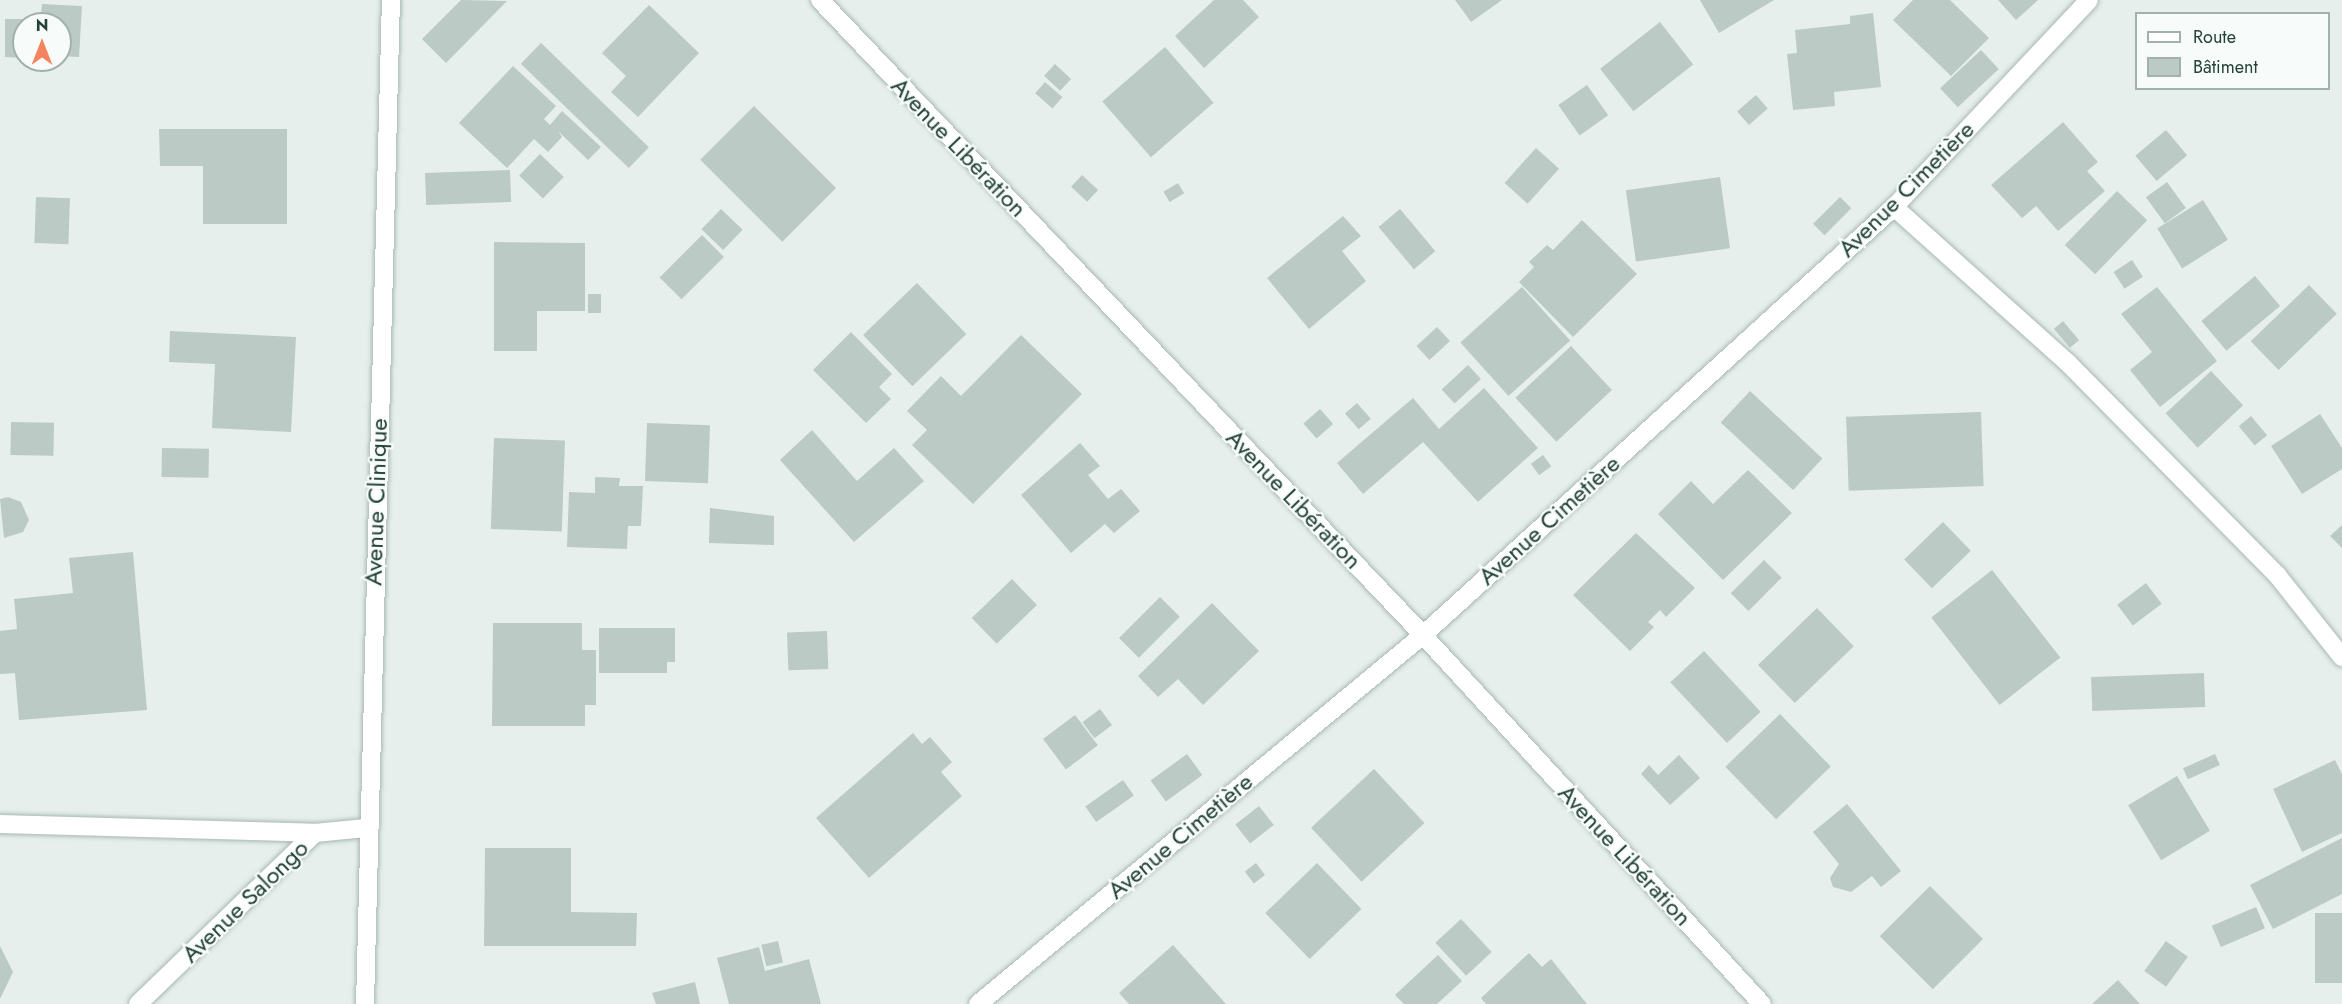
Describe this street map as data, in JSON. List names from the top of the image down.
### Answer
{
  "streets": {
    "street": [
      "Avenue Libération",
      "Avenue Cimetière",
      "Avenue Clinique",
      "Avenue Salongo"
    ]
  },
  "crossings": [
    ["Avenue Libération", "Avenue Cimetière"],
    ["Avenue Clinique", "Avenue Salongo"]
  ],
  "legend": ["Route", "Bâtiment"],
  "north": "top"
}
